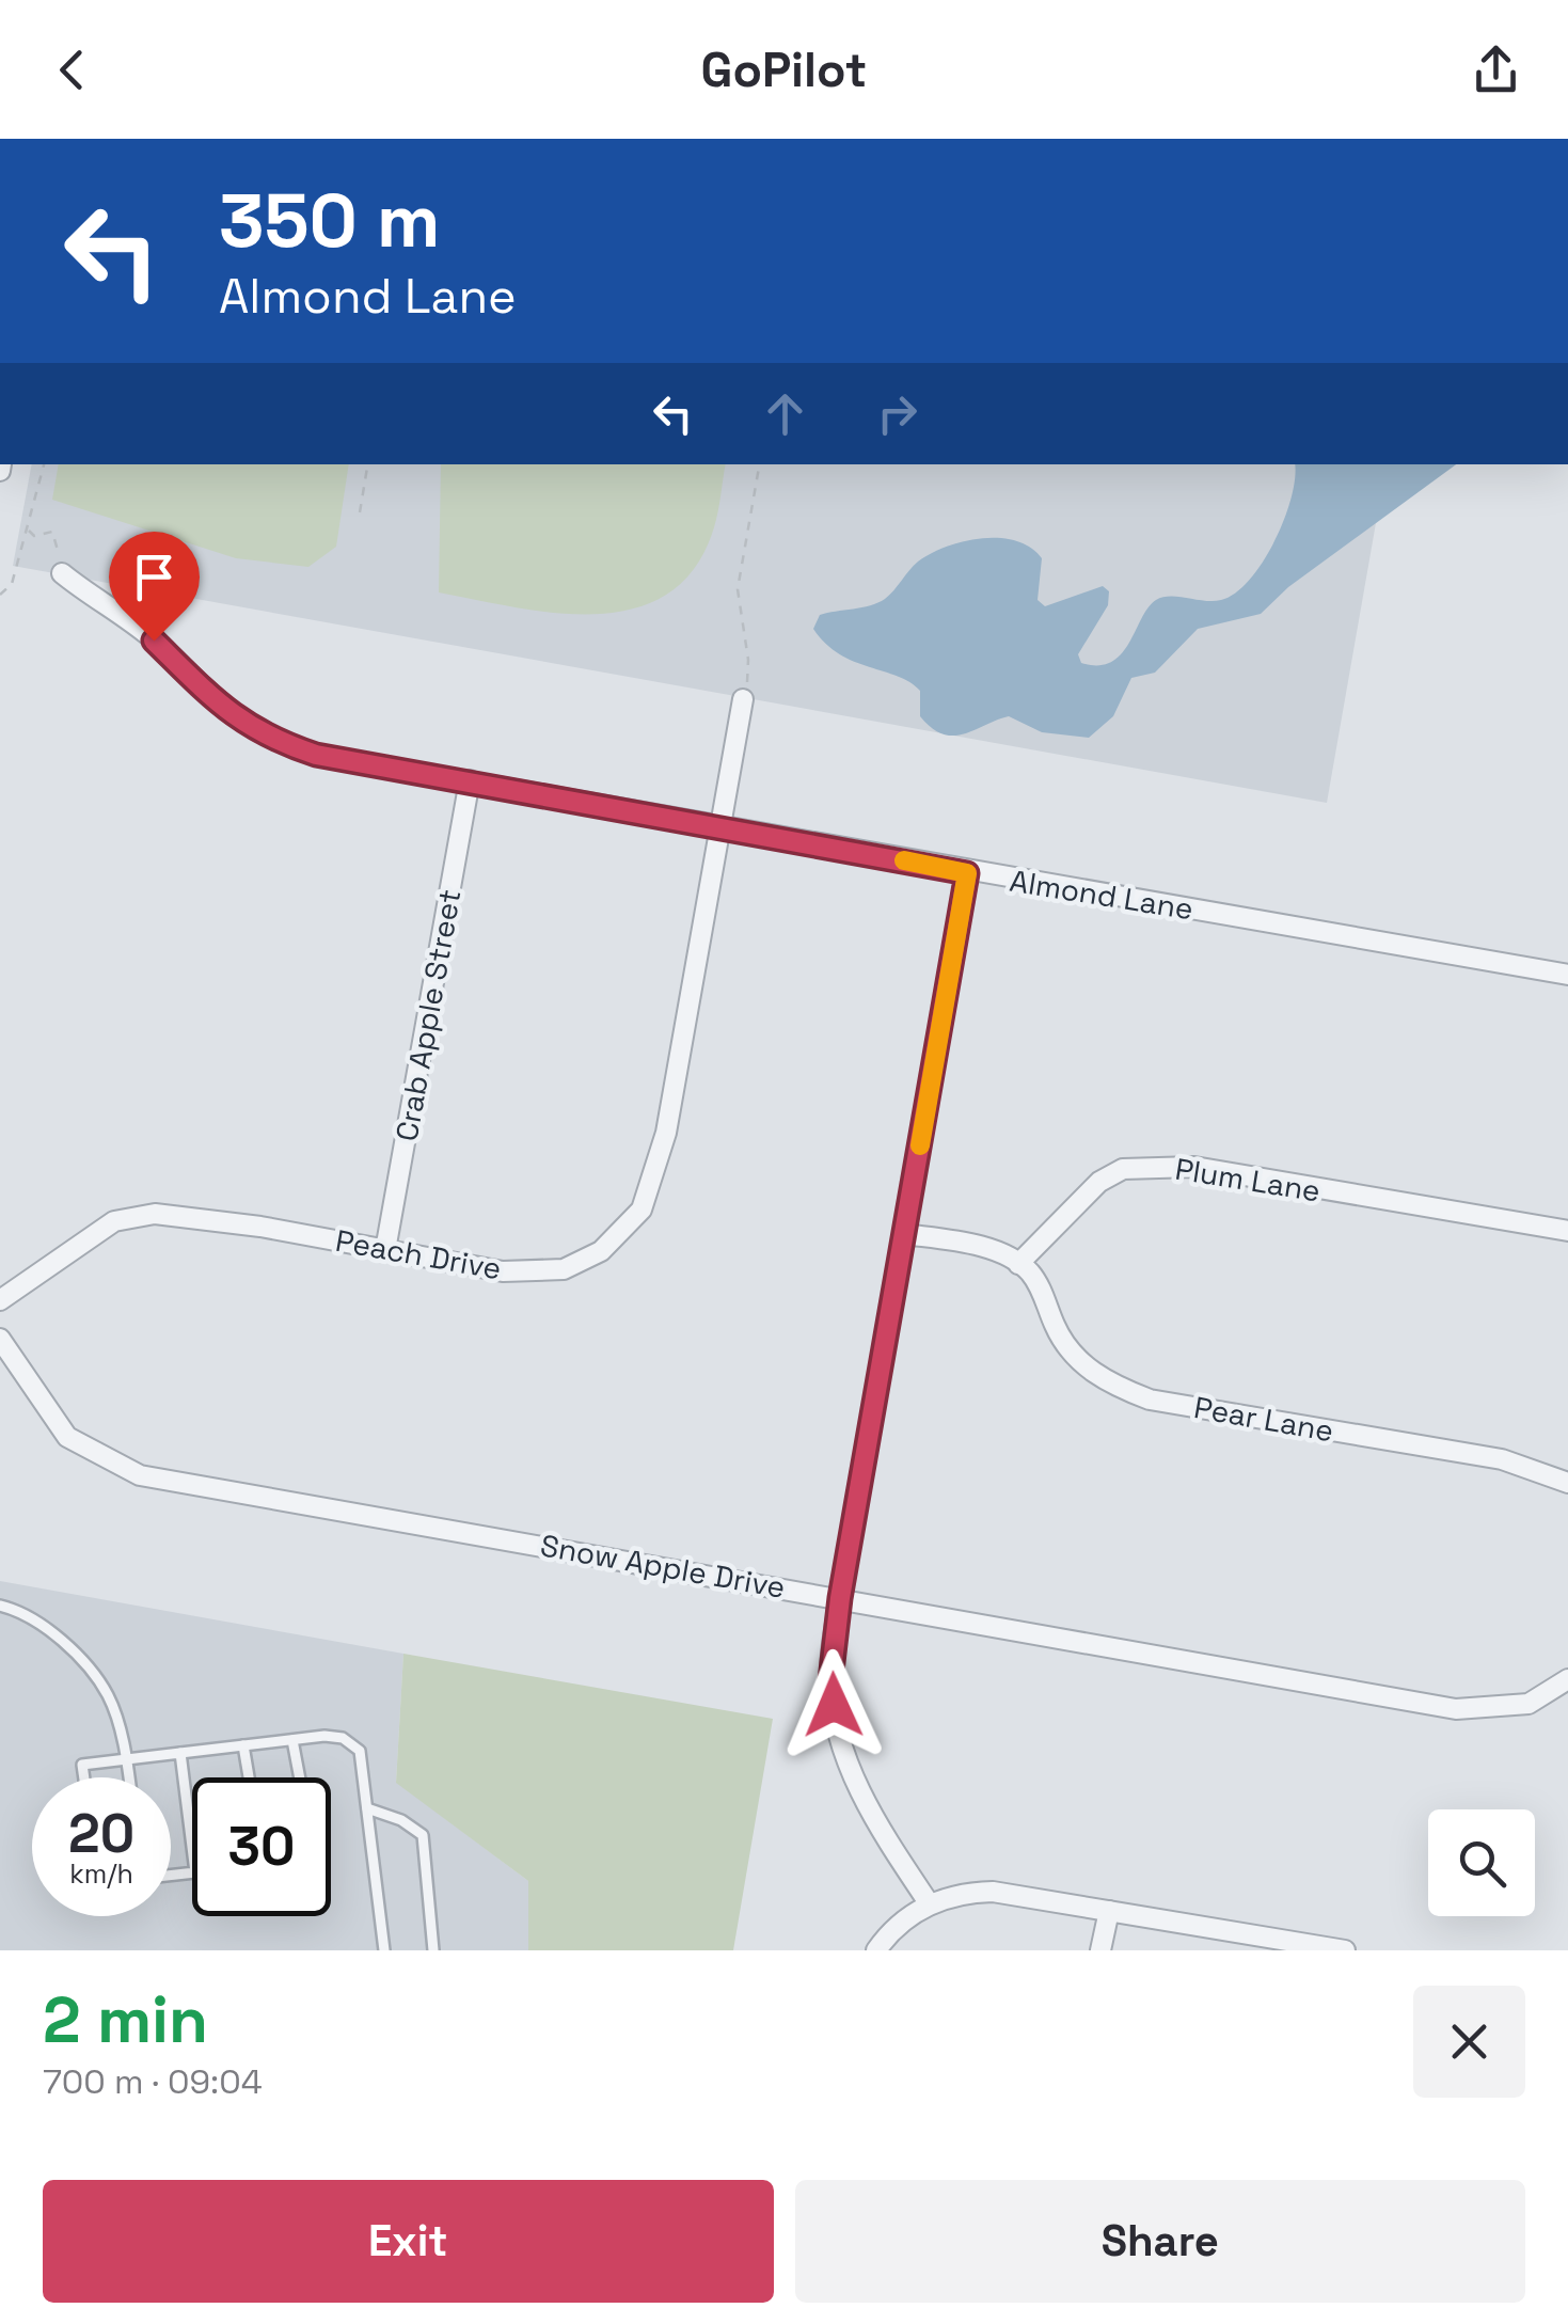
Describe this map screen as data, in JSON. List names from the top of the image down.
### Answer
{
  "streets": {
    "street": [
      "Almond Lane",
      "Crab Apple Street",
      "Plum Lane",
      "Peach Drive",
      "Pear Lane",
      "Snow Apple Drive"
    ]
  },
  "crossings": [
    ["Almond Lane", "Crab Apple Street"],
    ["Almond Lane", "Peach Drive"],
    ["Crab Apple Street", "Peach Drive"],
    ["Plum Lane", "Pear Lane"]
  ],
  "page": {
    "header": "GoPilot",
    "turn": ["350 m", "Almond Lane"],
    "speed": "20 km/h",
    "limit": "30",
    "heading": ["2 min", "700 m · 09:04"],
    "buttons": ["Exit", "Share"]
  }
}
